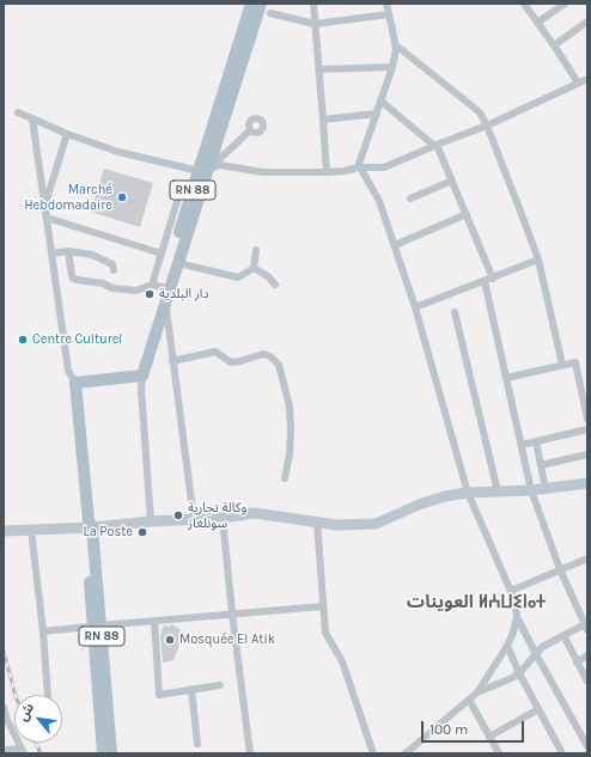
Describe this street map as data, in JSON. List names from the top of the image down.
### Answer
{
  "streets": {
    "main road": ["RN 88"]
  },
  "districts": ["العوينات ⵍⵄⵡⵉⵏⴰⵜ"],
  "places": [
    "Marché Hebdomadaire",
    "دار البلدية",
    "Centre Culturel",
    "وكالة تجارية سونلغاز",
    "La Poste",
    "Mosquée El Atik"
  ],
  "scale_bar": "100 m",
  "north": "top left"
}
